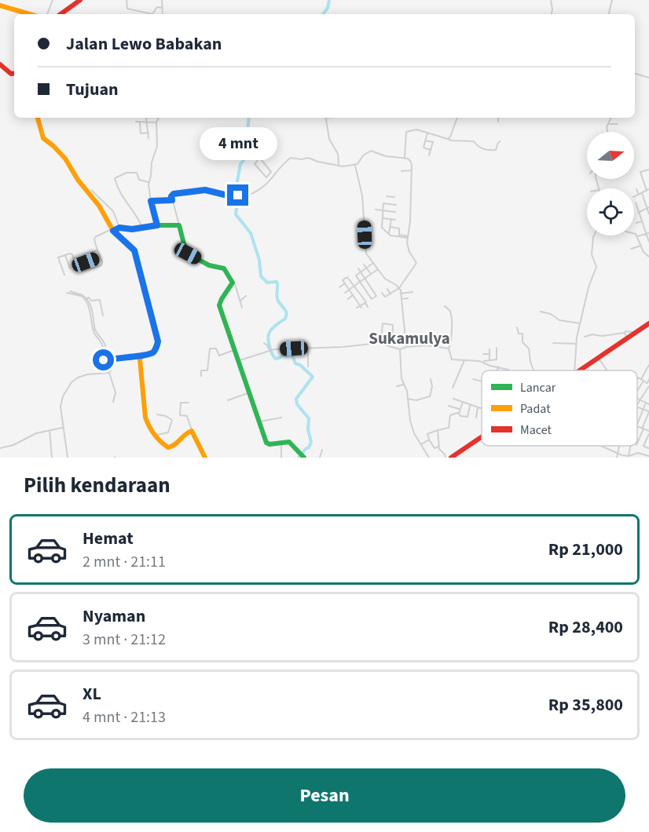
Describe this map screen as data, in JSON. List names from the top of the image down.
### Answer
{
  "districts": ["Sukamulya"],
  "legend": ["Lancar", "Padat", "Macet"],
  "north": "right",
  "page": {
    "banner": ["Jalan Lewo Babakan", "Tujuan"],
    "bubble": "4 mnt",
    "heading": "Pilih kendaraan",
    "list": [
      {
        "name": "Hemat",
        "note": "2 mnt · 21:11",
        "value": "Rp 21,000"
      },
      {
        "name": "Nyaman",
        "note": "3 mnt · 21:12",
        "value": "Rp 28,400"
      },
      {
        "name": "XL",
        "note": "4 mnt · 21:13",
        "value": "Rp 35,800"
      }
    ],
    "buttons": "Pesan"
  }
}
